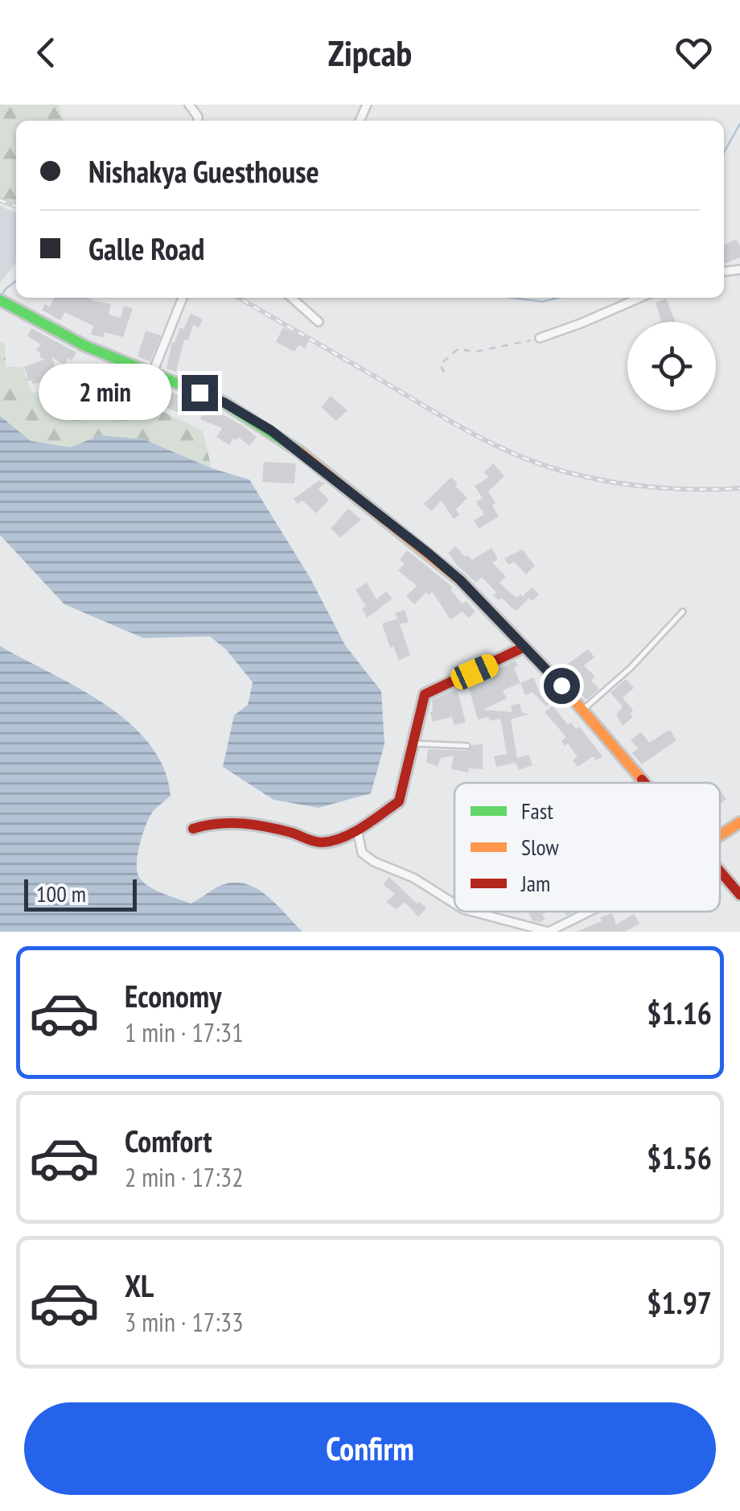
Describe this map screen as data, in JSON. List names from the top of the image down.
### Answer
{
  "legend": ["Fast", "Slow", "Jam"],
  "scale_bar": "100 m",
  "page": {
    "header": "Zipcab",
    "banner": ["Nishakya Guesthouse", "Galle Road"],
    "bubble": "2 min",
    "scale": "100 m",
    "list": [
      {
        "name": "Economy",
        "note": "1 min · 17:31",
        "value": "$1.16"
      },
      {
        "name": "Comfort",
        "note": "2 min · 17:32",
        "value": "$1.56"
      },
      {
        "name": "XL",
        "note": "3 min · 17:33",
        "value": "$1.97"
      }
    ],
    "buttons": "Confirm"
  }
}
